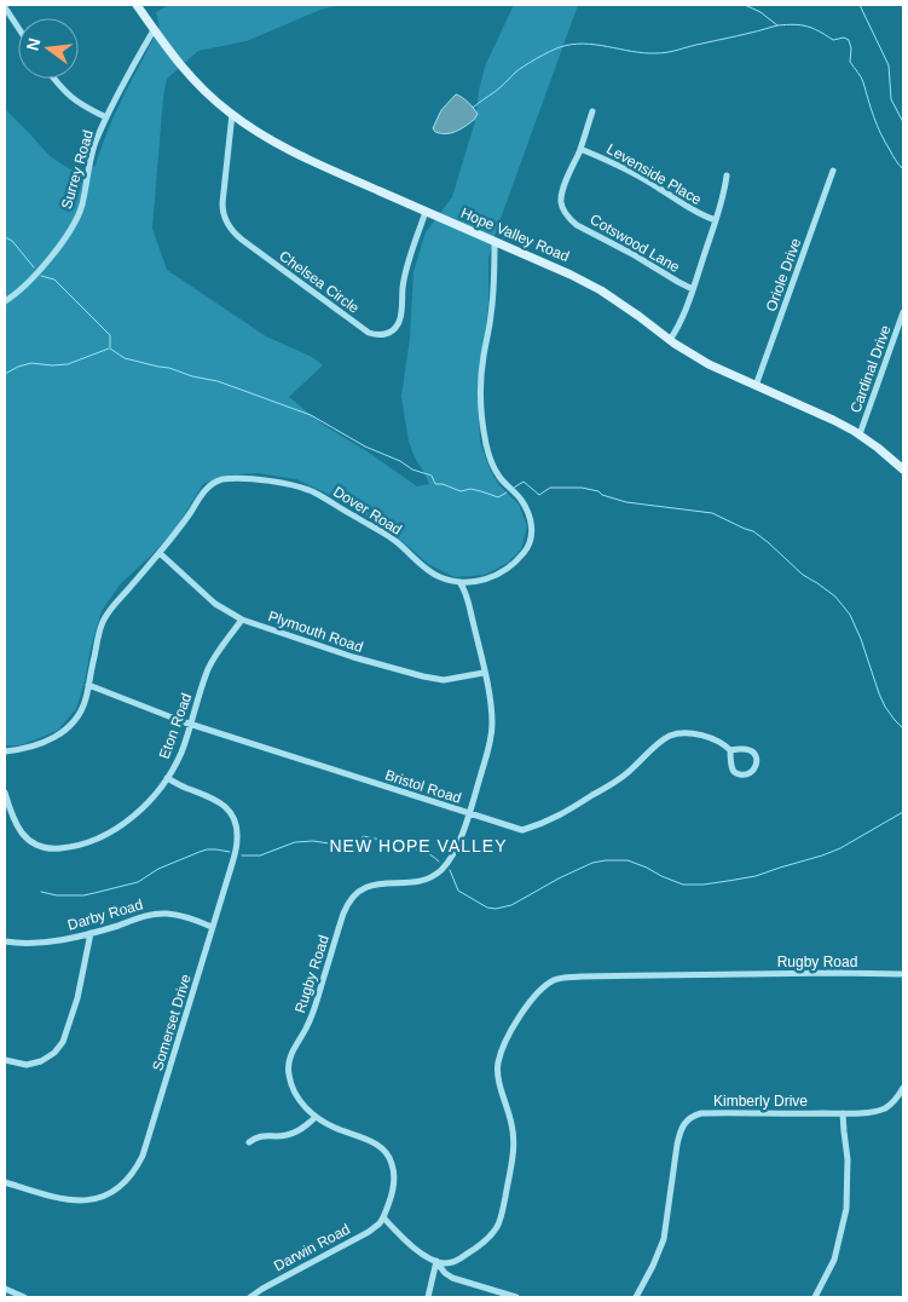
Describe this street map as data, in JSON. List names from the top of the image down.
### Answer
{
  "streets": {
    "main road": ["Hope Valley Road"],
    "street": [
      "Surrey Road",
      "Levenside Place",
      "Cotswood Lane",
      "Oriole Drive",
      "Chelsea Circle",
      "Cardinal Drive",
      "Dover Road",
      "Plymouth Road",
      "Eton Road",
      "Bristol Road",
      "Darby Road",
      "Rugby Road",
      "Somerset Drive",
      "Kimberly Drive",
      "Darwin Road"
    ]
  },
  "crossings": [
    ["Surrey Road", "Hope Valley Road"],
    ["Levenside Place", "Cotswood Lane"],
    ["Hope Valley Road", "Oriole Drive"],
    ["Hope Valley Road", "Chelsea Circle"],
    ["Hope Valley Road", "Cardinal Drive"],
    ["Hope Valley Road", "Dover Road"],
    ["Dover Road", "Plymouth Road"],
    ["Dover Road", "Bristol Road"],
    ["Dover Road", "Rugby Road"],
    ["Plymouth Road", "Eton Road"],
    ["Plymouth Road", "Rugby Road"],
    ["Eton Road", "Bristol Road"],
    ["Eton Road", "Somerset Drive"],
    ["Bristol Road", "Rugby Road"],
    ["Darby Road", "Somerset Drive"],
    ["Rugby Road", "Darwin Road"]
  ],
  "districts": ["NEW HOPE VALLEY"],
  "north": "left"
}
